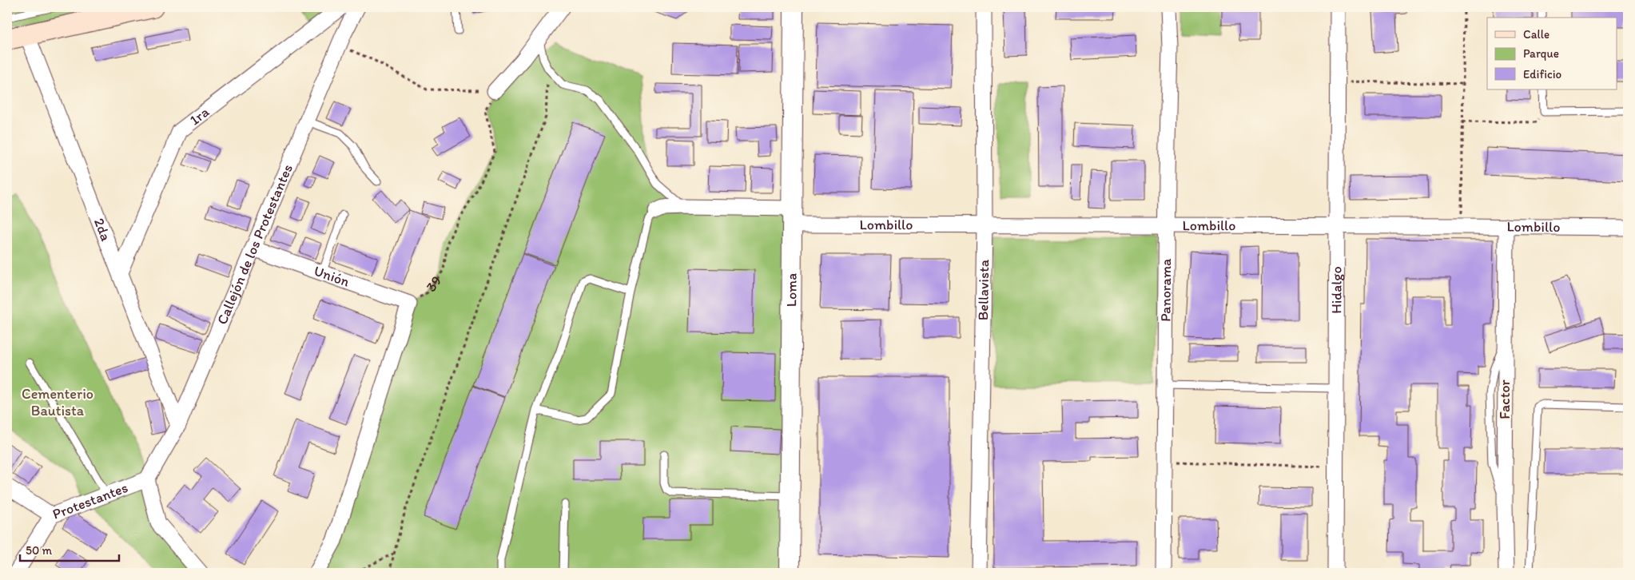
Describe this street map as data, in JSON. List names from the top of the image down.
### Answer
{
  "streets": {
    "street": [
      "1ra",
      "Lombillo",
      "2da",
      "Callejón de los Protestantes",
      "Unión",
      "Loma",
      "Bellavista",
      "Panorama",
      "Hidalgo",
      "Factor",
      "Protestantes"
    ],
    "path": ["39"]
  },
  "crossings": [
    ["1ra", "2da"],
    ["Lombillo", "Loma"],
    ["Lombillo", "Bellavista"],
    ["Lombillo", "Panorama"],
    ["Lombillo", "Hidalgo"],
    ["Lombillo", "Factor"],
    ["2da", "Callejón de los Protestantes"],
    ["Callejón de los Protestantes", "Unión"],
    ["Callejón de los Protestantes", "Protestantes"],
    ["Unión", "39"]
  ],
  "parks": ["Cementerio Bautista"],
  "legend": ["Calle", "Parque", "Edificio"],
  "scale_bar": "50 m"
}
